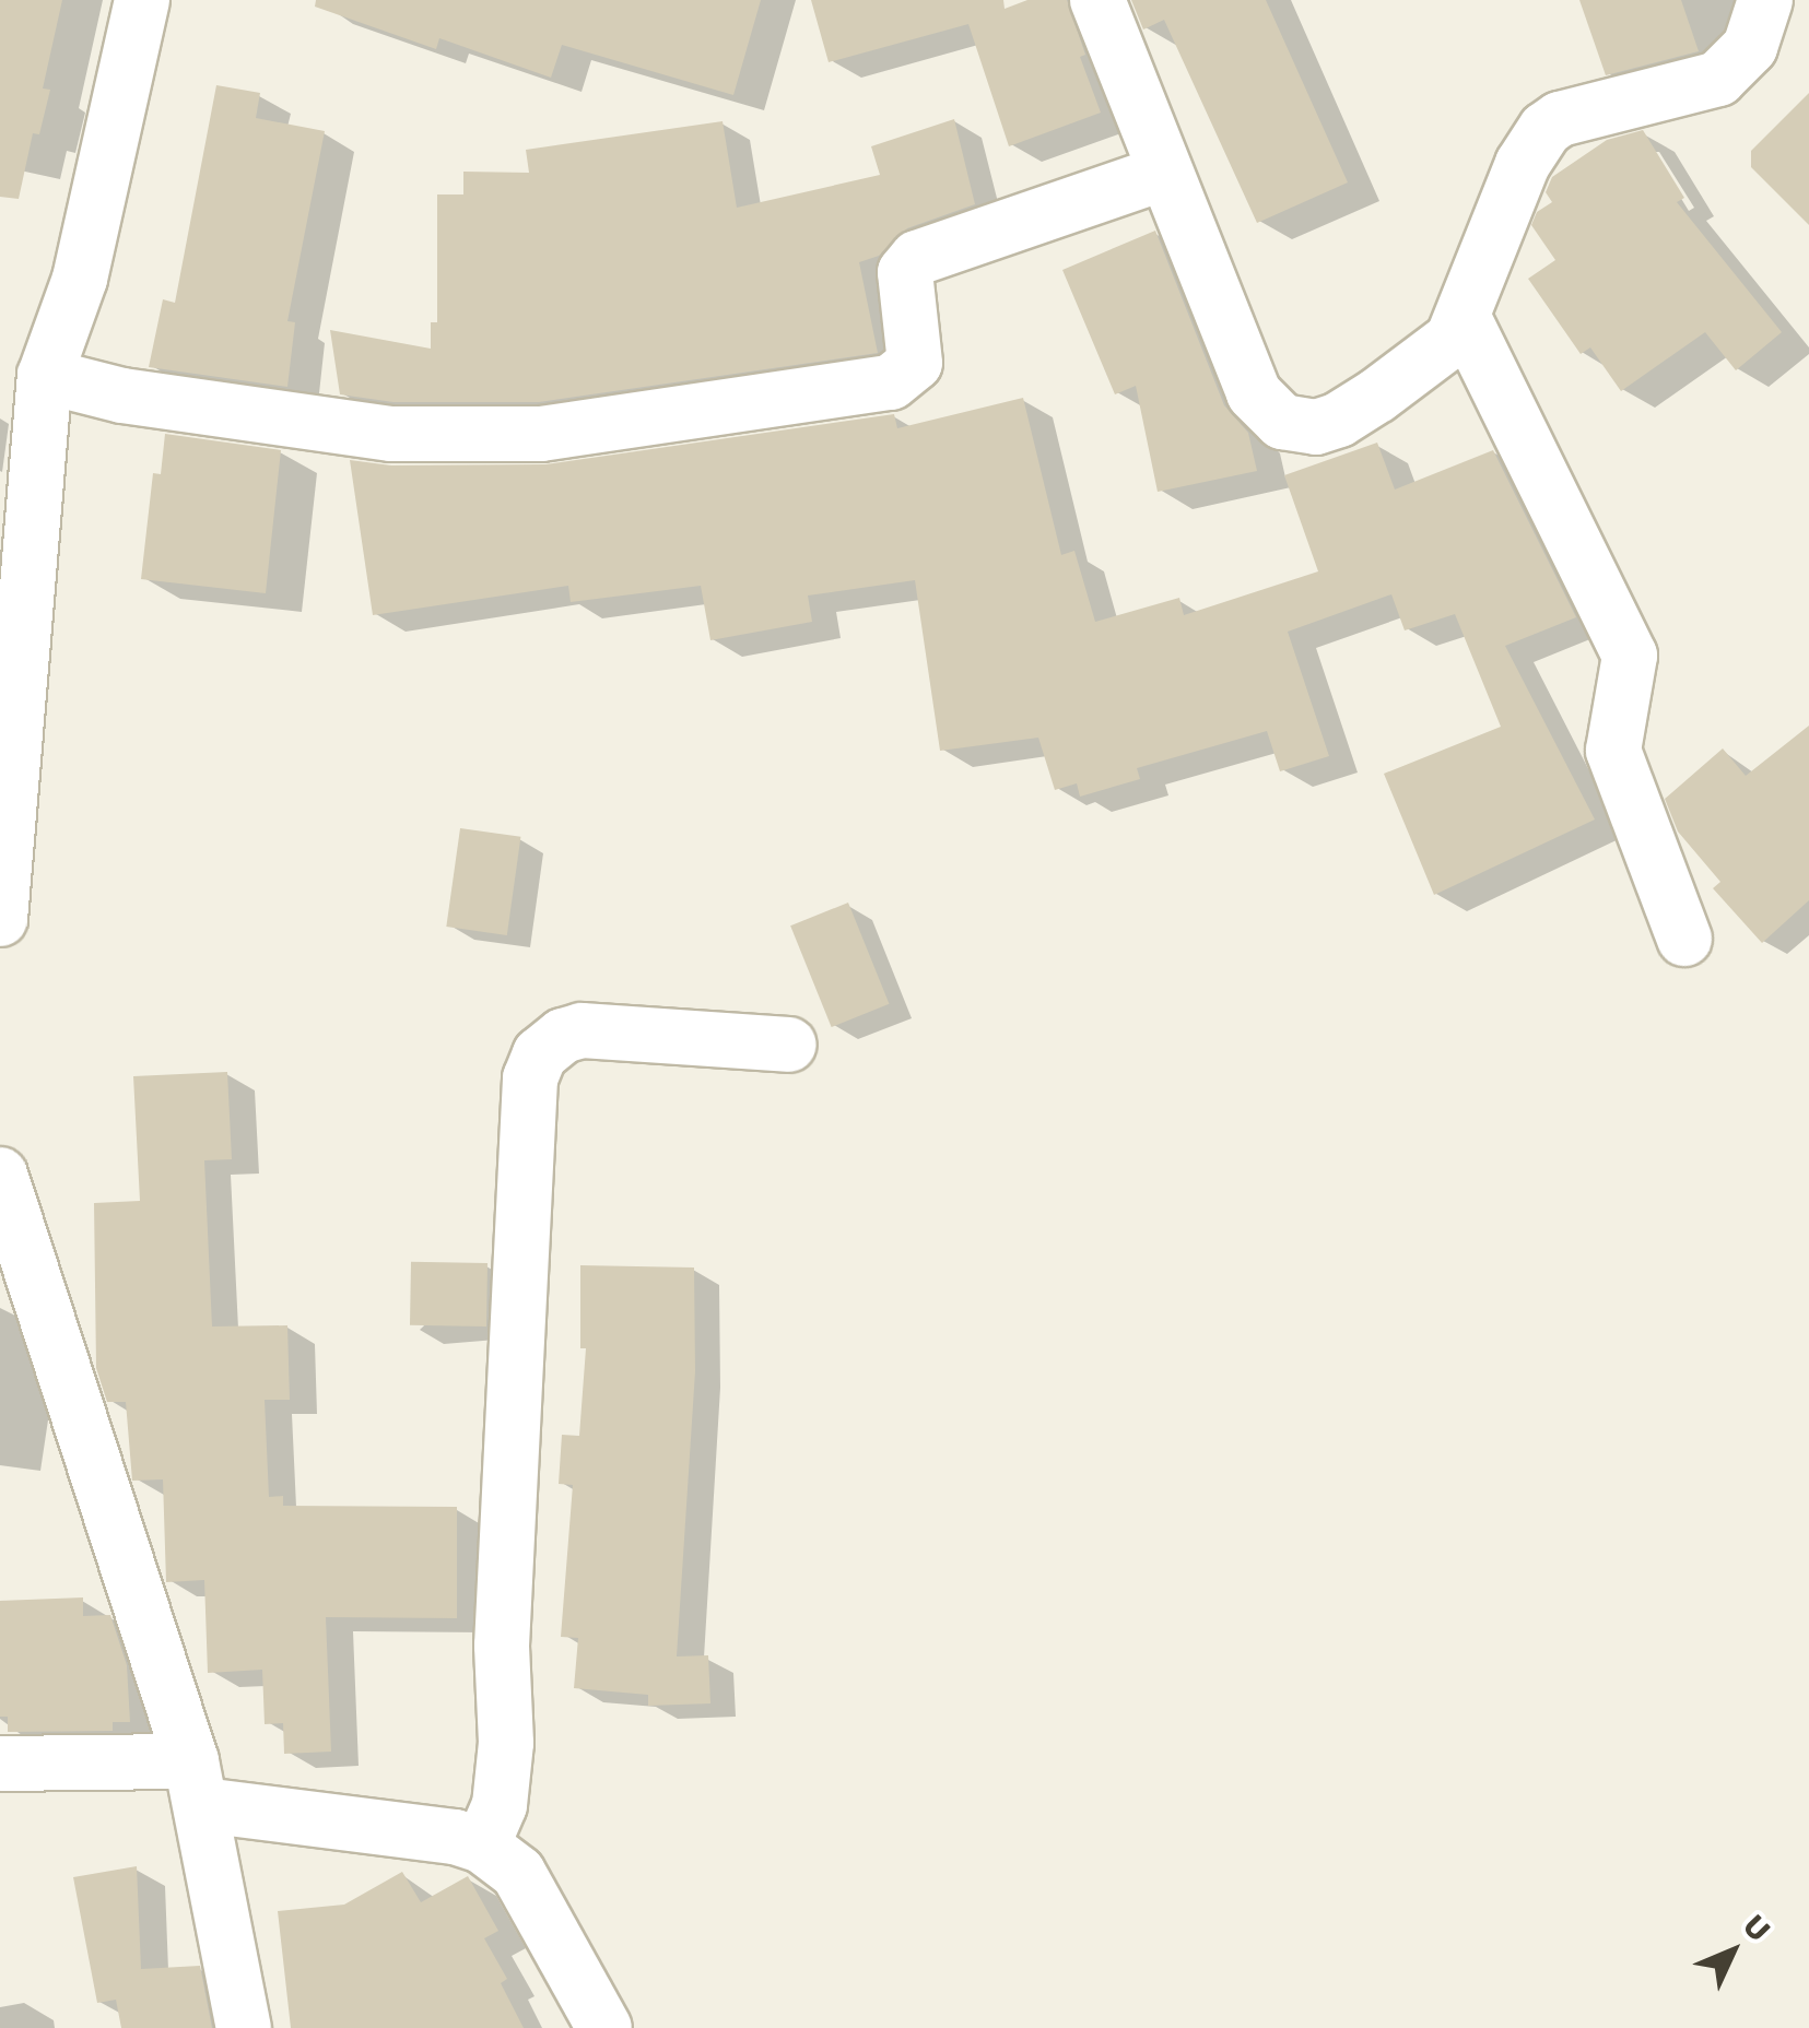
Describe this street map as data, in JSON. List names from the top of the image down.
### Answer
{
  "north": "top right"
}
